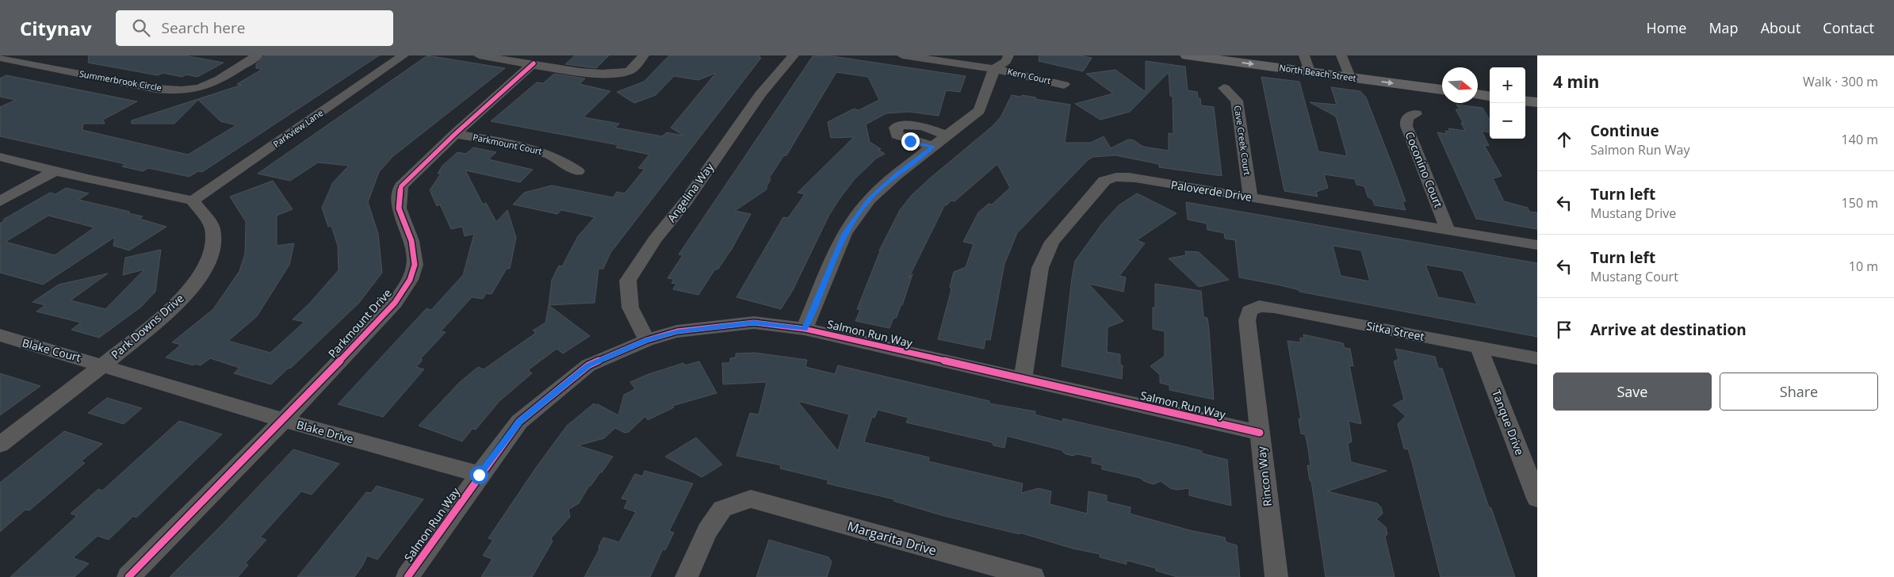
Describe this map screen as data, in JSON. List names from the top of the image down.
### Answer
{
  "streets": {
    "main road": ["North Beach Street"],
    "street": [
      "Kern Court",
      "Summerbrook Circle",
      "Parkview Lane",
      "Cave Creek Court",
      "Parkmount Court",
      "Coconino Court",
      "Paloverde Drive",
      "Angelina Way",
      "Parkmount Drive",
      "Park Downs Drive",
      "Sitka Street",
      "Salmon Run Way",
      "Blake Court",
      "Tanque Drive",
      "Blake Drive",
      "Rincon Way",
      "Margarita Drive"
    ]
  },
  "crossings": [
    ["Parkview Lane", "Park Downs Drive"],
    ["Cave Creek Court", "Paloverde Drive"],
    ["Parkmount Court", "Parkmount Drive"],
    ["Coconino Court", "Paloverde Drive"],
    ["Paloverde Drive", "Salmon Run Way"],
    ["Angelina Way", "Salmon Run Way"],
    ["Parkmount Drive", "Blake Drive"],
    ["Park Downs Drive", "Blake Court"],
    ["Park Downs Drive", "Blake Drive"],
    ["Sitka Street", "Tanque Drive"],
    ["Sitka Street", "Rincon Way"],
    ["Salmon Run Way", "Blake Drive"],
    ["Salmon Run Way", "Rincon Way"],
    ["Blake Court", "Blake Drive"]
  ],
  "north": "right",
  "page": {
    "header": "Citynav",
    "search": "Search here",
    "nav": [
      "Home",
      "Map",
      "About",
      "Contact"
    ],
    "heading": ["4 min", "Walk · 300 m"],
    "map_buttons": ["+", "−"],
    "list": [
      ["Continue", "Salmon Run Way", "140 m"],
      ["Turn left", "Mustang Drive", "150 m"],
      ["Turn left", "Mustang Court", "10 m"],
      "Arrive at destination"
    ],
    "buttons": ["Save", "Share"]
  }
}
